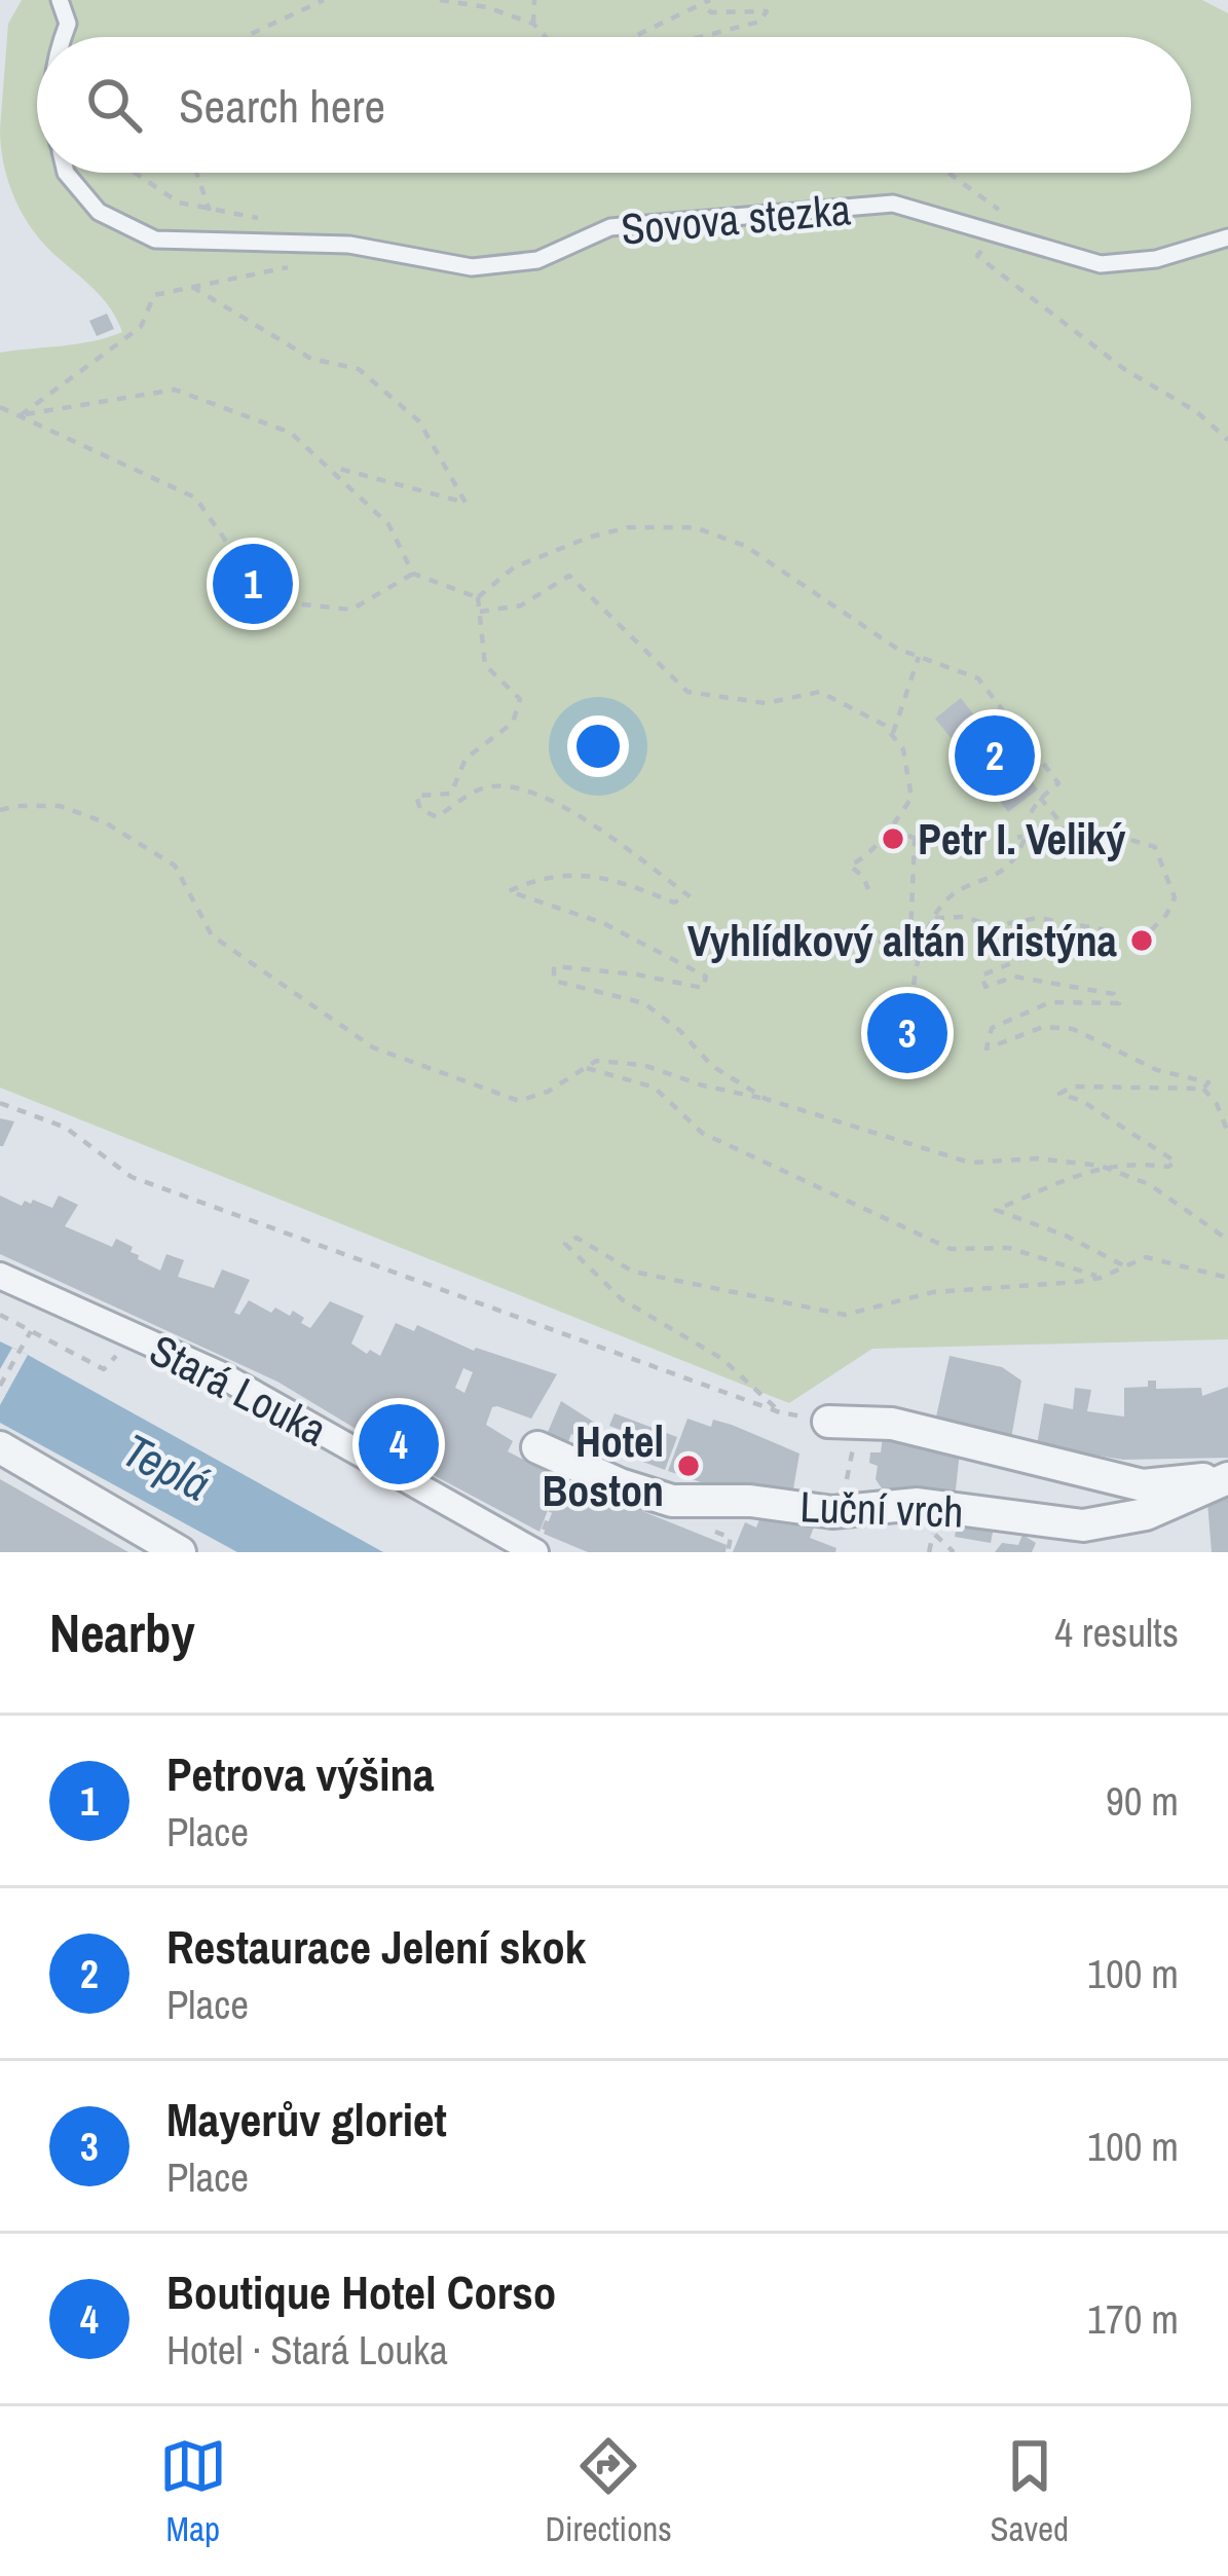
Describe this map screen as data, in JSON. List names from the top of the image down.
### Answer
{
  "streets": {
    "street": ["Stará Louka", "Luční vrch"],
    "lane": ["Sovova stezka"]
  },
  "water": ["Teplá"],
  "places": ["Petr I. Veliký", "Vyhlídkový altán Kristýna", "Hotel Boston"],
  "page": {
    "search": "Search here",
    "pins": [
      "1",
      "2",
      "3",
      "4"
    ],
    "heading": ["Nearby", "4 results"],
    "list": [
      {
        "mark": "1",
        "name": "Petrova výšina",
        "note": "Place",
        "value": "90 m"
      },
      {
        "mark": "2",
        "name": "Restaurace Jelení skok",
        "note": "Place",
        "value": "100 m"
      },
      {
        "mark": "3",
        "name": "Mayerův gloriet",
        "note": "Place",
        "value": "100 m"
      },
      {
        "mark": "4",
        "name": "Boutique Hotel Corso",
        "note": "Hotel · Stará Louka",
        "value": "170 m"
      }
    ],
    "nav": ["Map", "Directions", "Saved"]
  }
}
